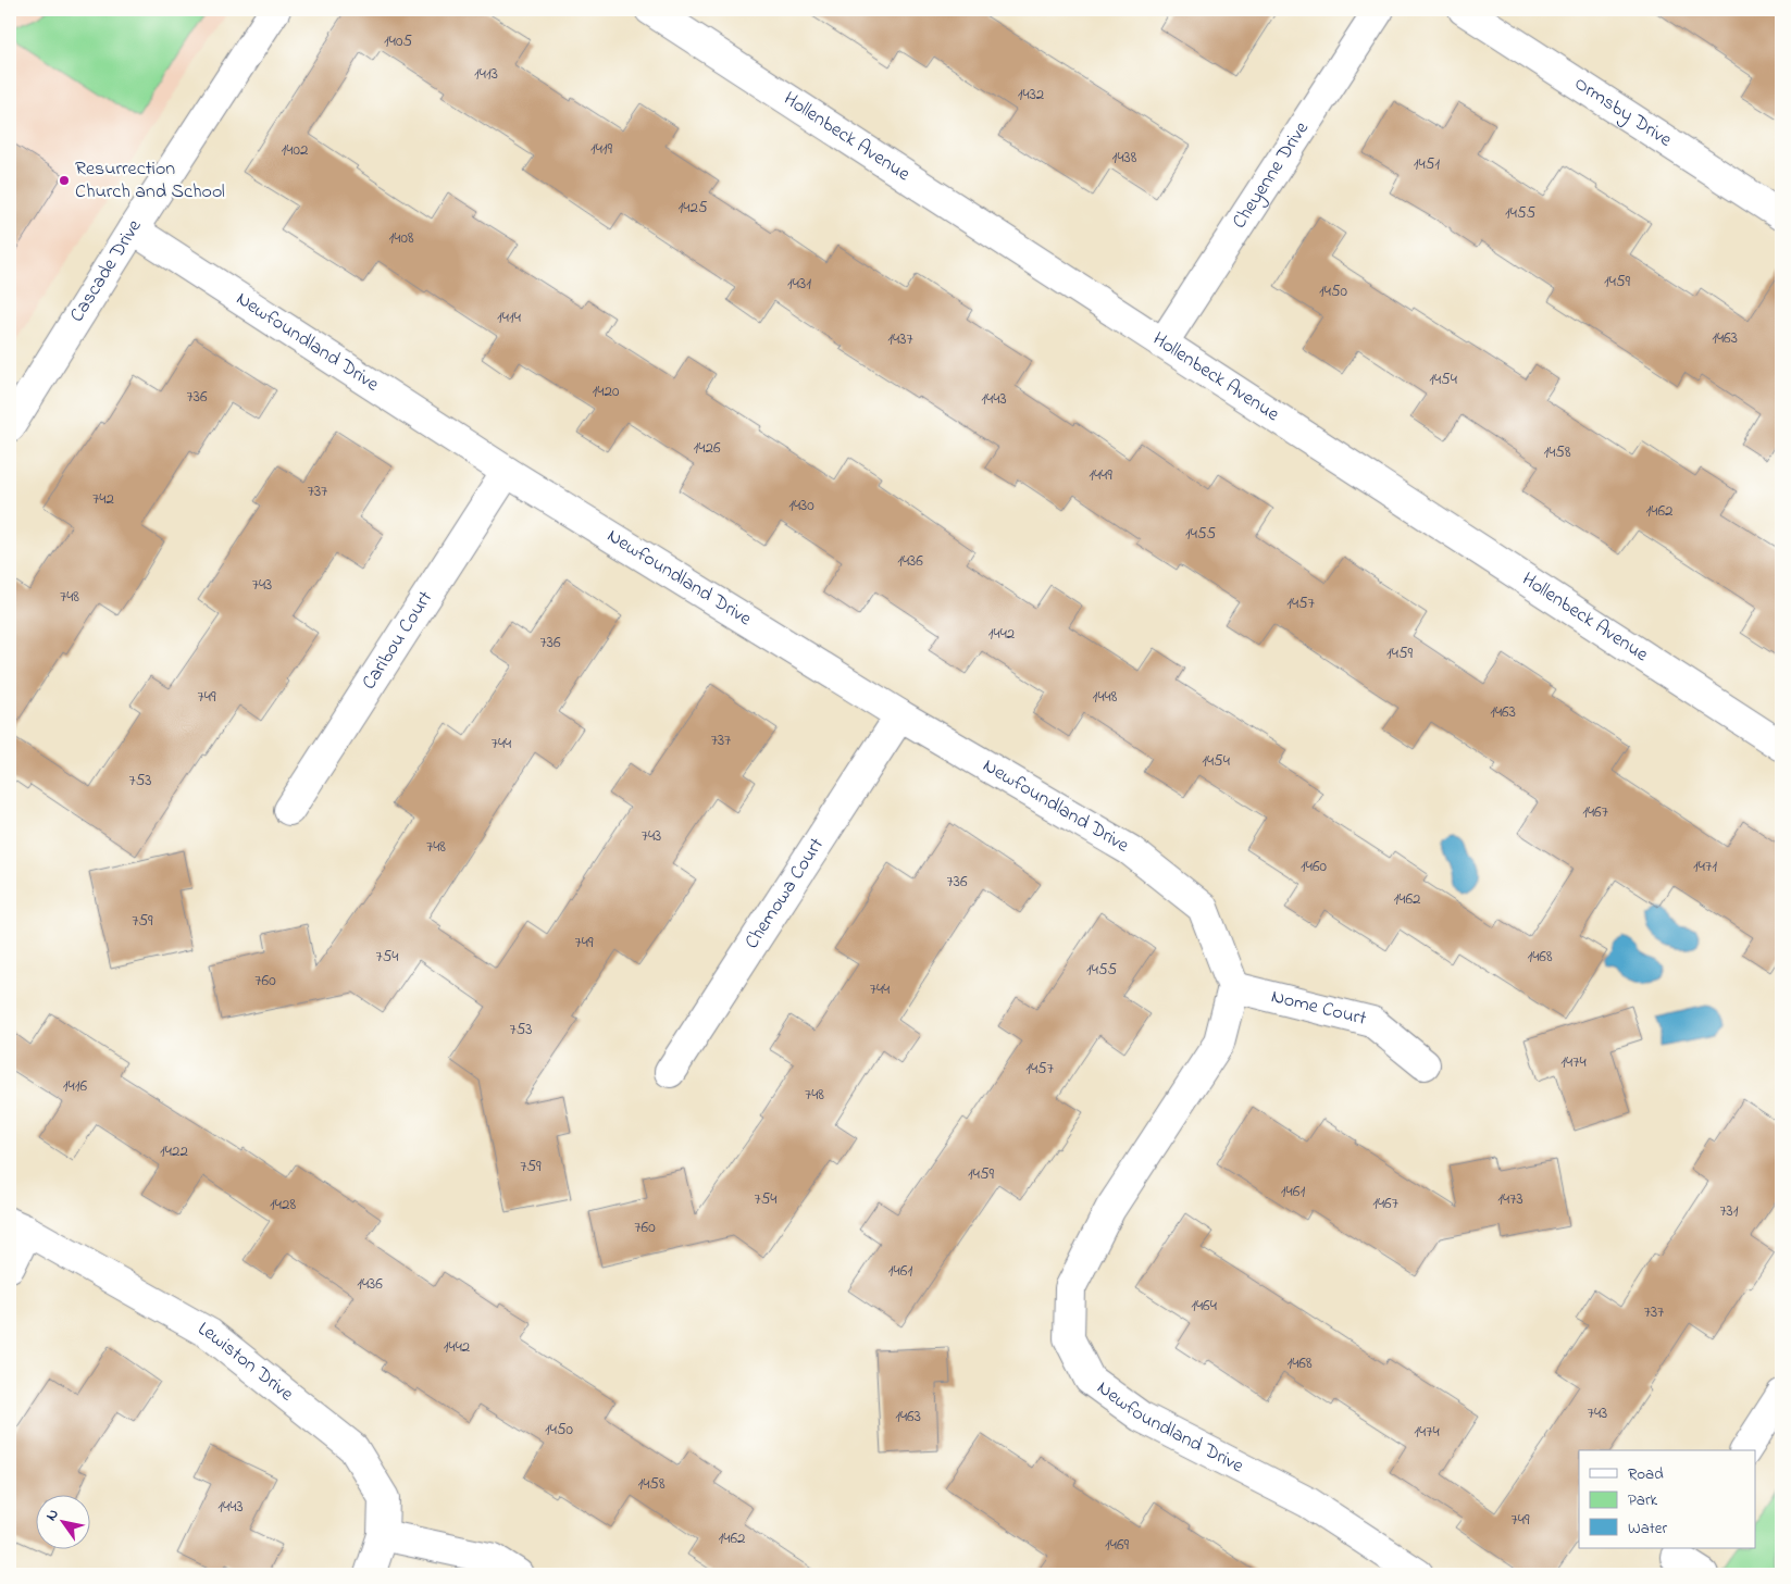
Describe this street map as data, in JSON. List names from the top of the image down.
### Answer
{
  "streets": {
    "street": [
      "Ormsby Drive",
      "Hollenbeck Avenue",
      "Cheyenne Drive",
      "Cascade Drive",
      "Newfoundland Drive",
      "Caribou Court",
      "Chemowa Court",
      "Nome Court",
      "Lewiston Drive"
    ]
  },
  "crossings": [
    ["Hollenbeck Avenue", "Cheyenne Drive"],
    ["Cascade Drive", "Newfoundland Drive"],
    ["Newfoundland Drive", "Caribou Court"],
    ["Newfoundland Drive", "Chemowa Court"],
    ["Newfoundland Drive", "Nome Court"]
  ],
  "places": ["Resurrection Church and School"],
  "house_numbers": [
    "1405",
    "1413",
    "1432",
    "1419",
    "1402",
    "1438",
    "1451",
    "1425",
    "1455",
    "1408",
    "1459",
    "1431",
    "1450",
    "1414",
    "1463",
    "1437",
    "1454",
    "1420",
    "736",
    "1443",
    "1426",
    "1458",
    "1449",
    "737",
    "742",
    "1430",
    "1462",
    "1455",
    "1436",
    "743",
    "748",
    "1457",
    "1442",
    "736",
    "1459",
    "749",
    "1448",
    "1463",
    "737",
    "744",
    "1454",
    "753",
    "1467",
    "743",
    "748",
    "1460",
    "1471",
    "736",
    "1462",
    "759",
    "749",
    "754",
    "1468",
    "1455",
    "760",
    "744",
    "753",
    "1474",
    "1457",
    "1416",
    "748",
    "1422",
    "759",
    "1459",
    "1461",
    "754",
    "1473",
    "1467",
    "1428",
    "731",
    "760",
    "1461",
    "1436",
    "1464",
    "737",
    "1442",
    "1468",
    "743",
    "1463",
    "1450",
    "1474",
    "1458",
    "1443",
    "749",
    "1462",
    "1469"
  ],
  "legend": ["Road", "Park", "Water"],
  "north": "top left"
}
